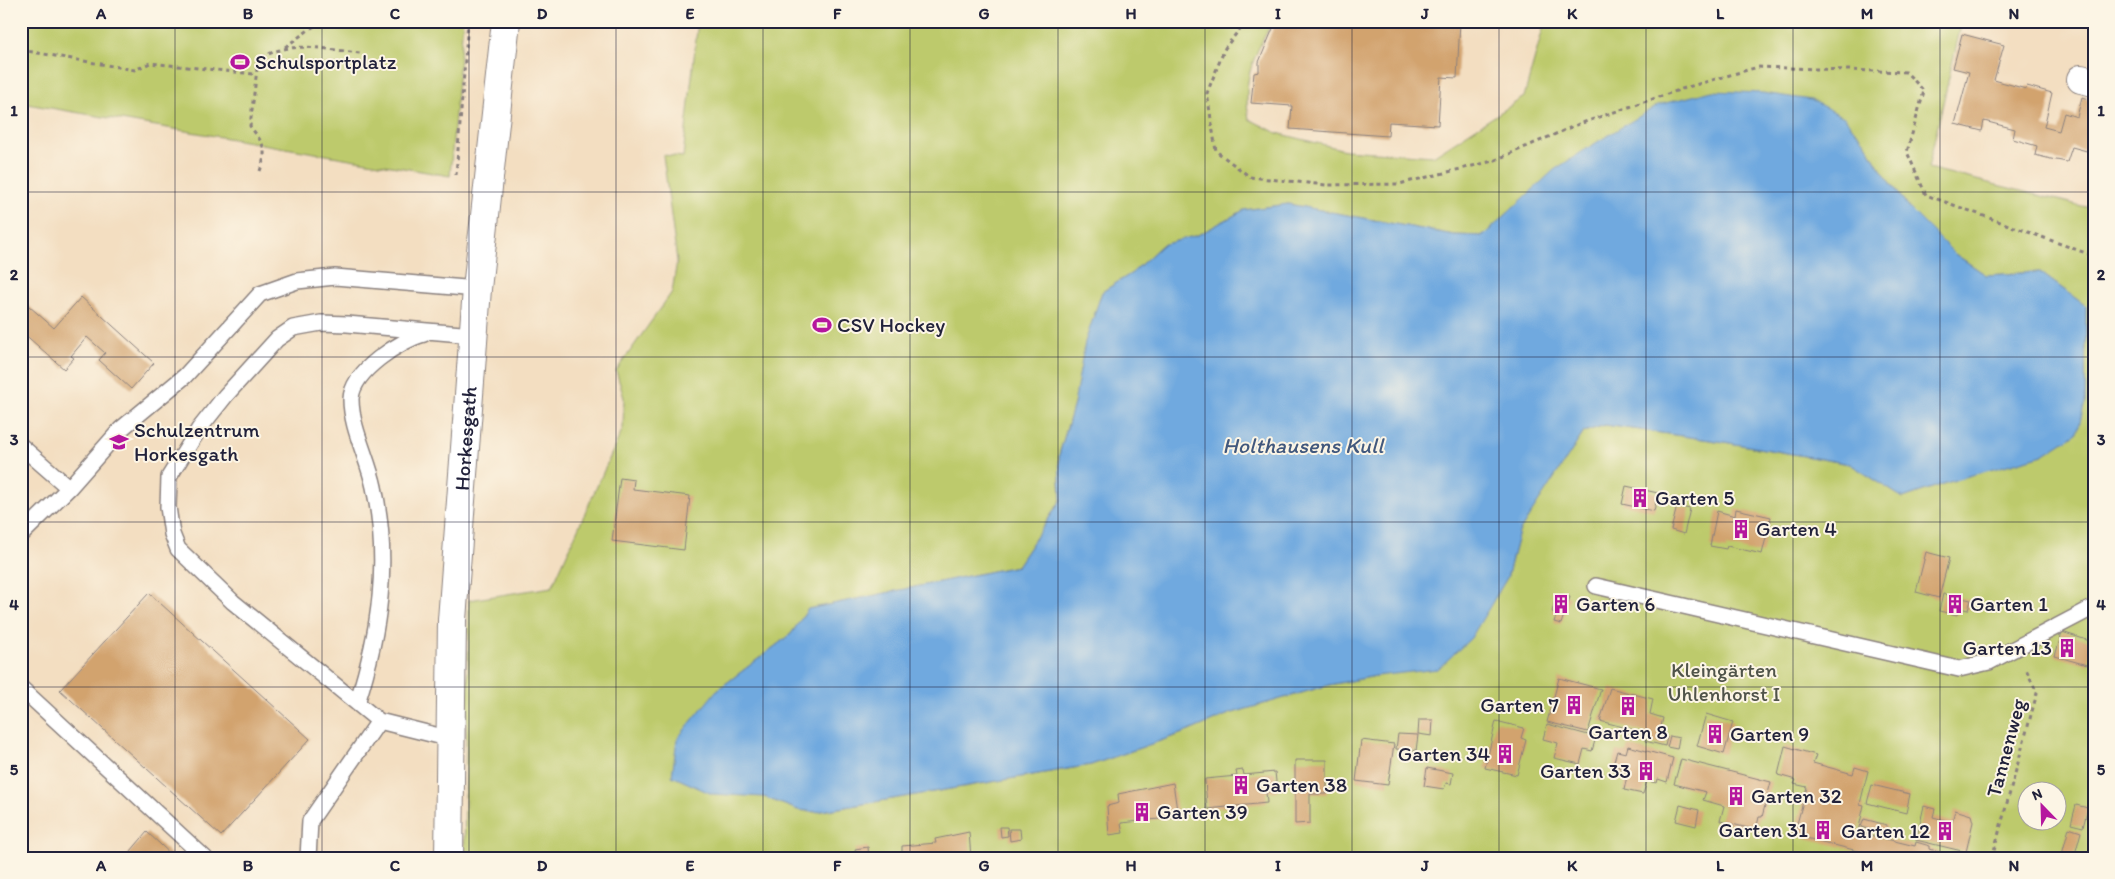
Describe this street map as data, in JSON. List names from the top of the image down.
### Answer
{
  "streets": {
    "street": ["Horkesgath"],
    "path": ["Tannenweg"]
  },
  "water": ["Holthausens Kull"],
  "parks": ["Kleingärten Uhlenhorst I"],
  "places": {
    "sports": ["Schulsportplatz", "CSV Hockey"],
    "school or university": ["Schulzentrum Horkesgath"],
    "building": [
      "Garten 5",
      "Garten 4",
      "Garten 6",
      "Garten 1",
      "Garten 13",
      "Garten 7",
      "Garten 8",
      "Garten 9",
      "Garten 34",
      "Garten 33",
      "Garten 38",
      "Garten 32",
      "Garten 39",
      "Garten 31",
      "Garten 12"
    ]
  },
  "north": "top left",
  "grid": {
    "columns": [
      "A",
      "B",
      "C",
      "D",
      "E",
      "F",
      "G",
      "H",
      "I",
      "J",
      "K",
      "L",
      "M",
      "N"
    ],
    "rows": [
      "1",
      "2",
      "3",
      "4",
      "5"
    ]
  }
}
